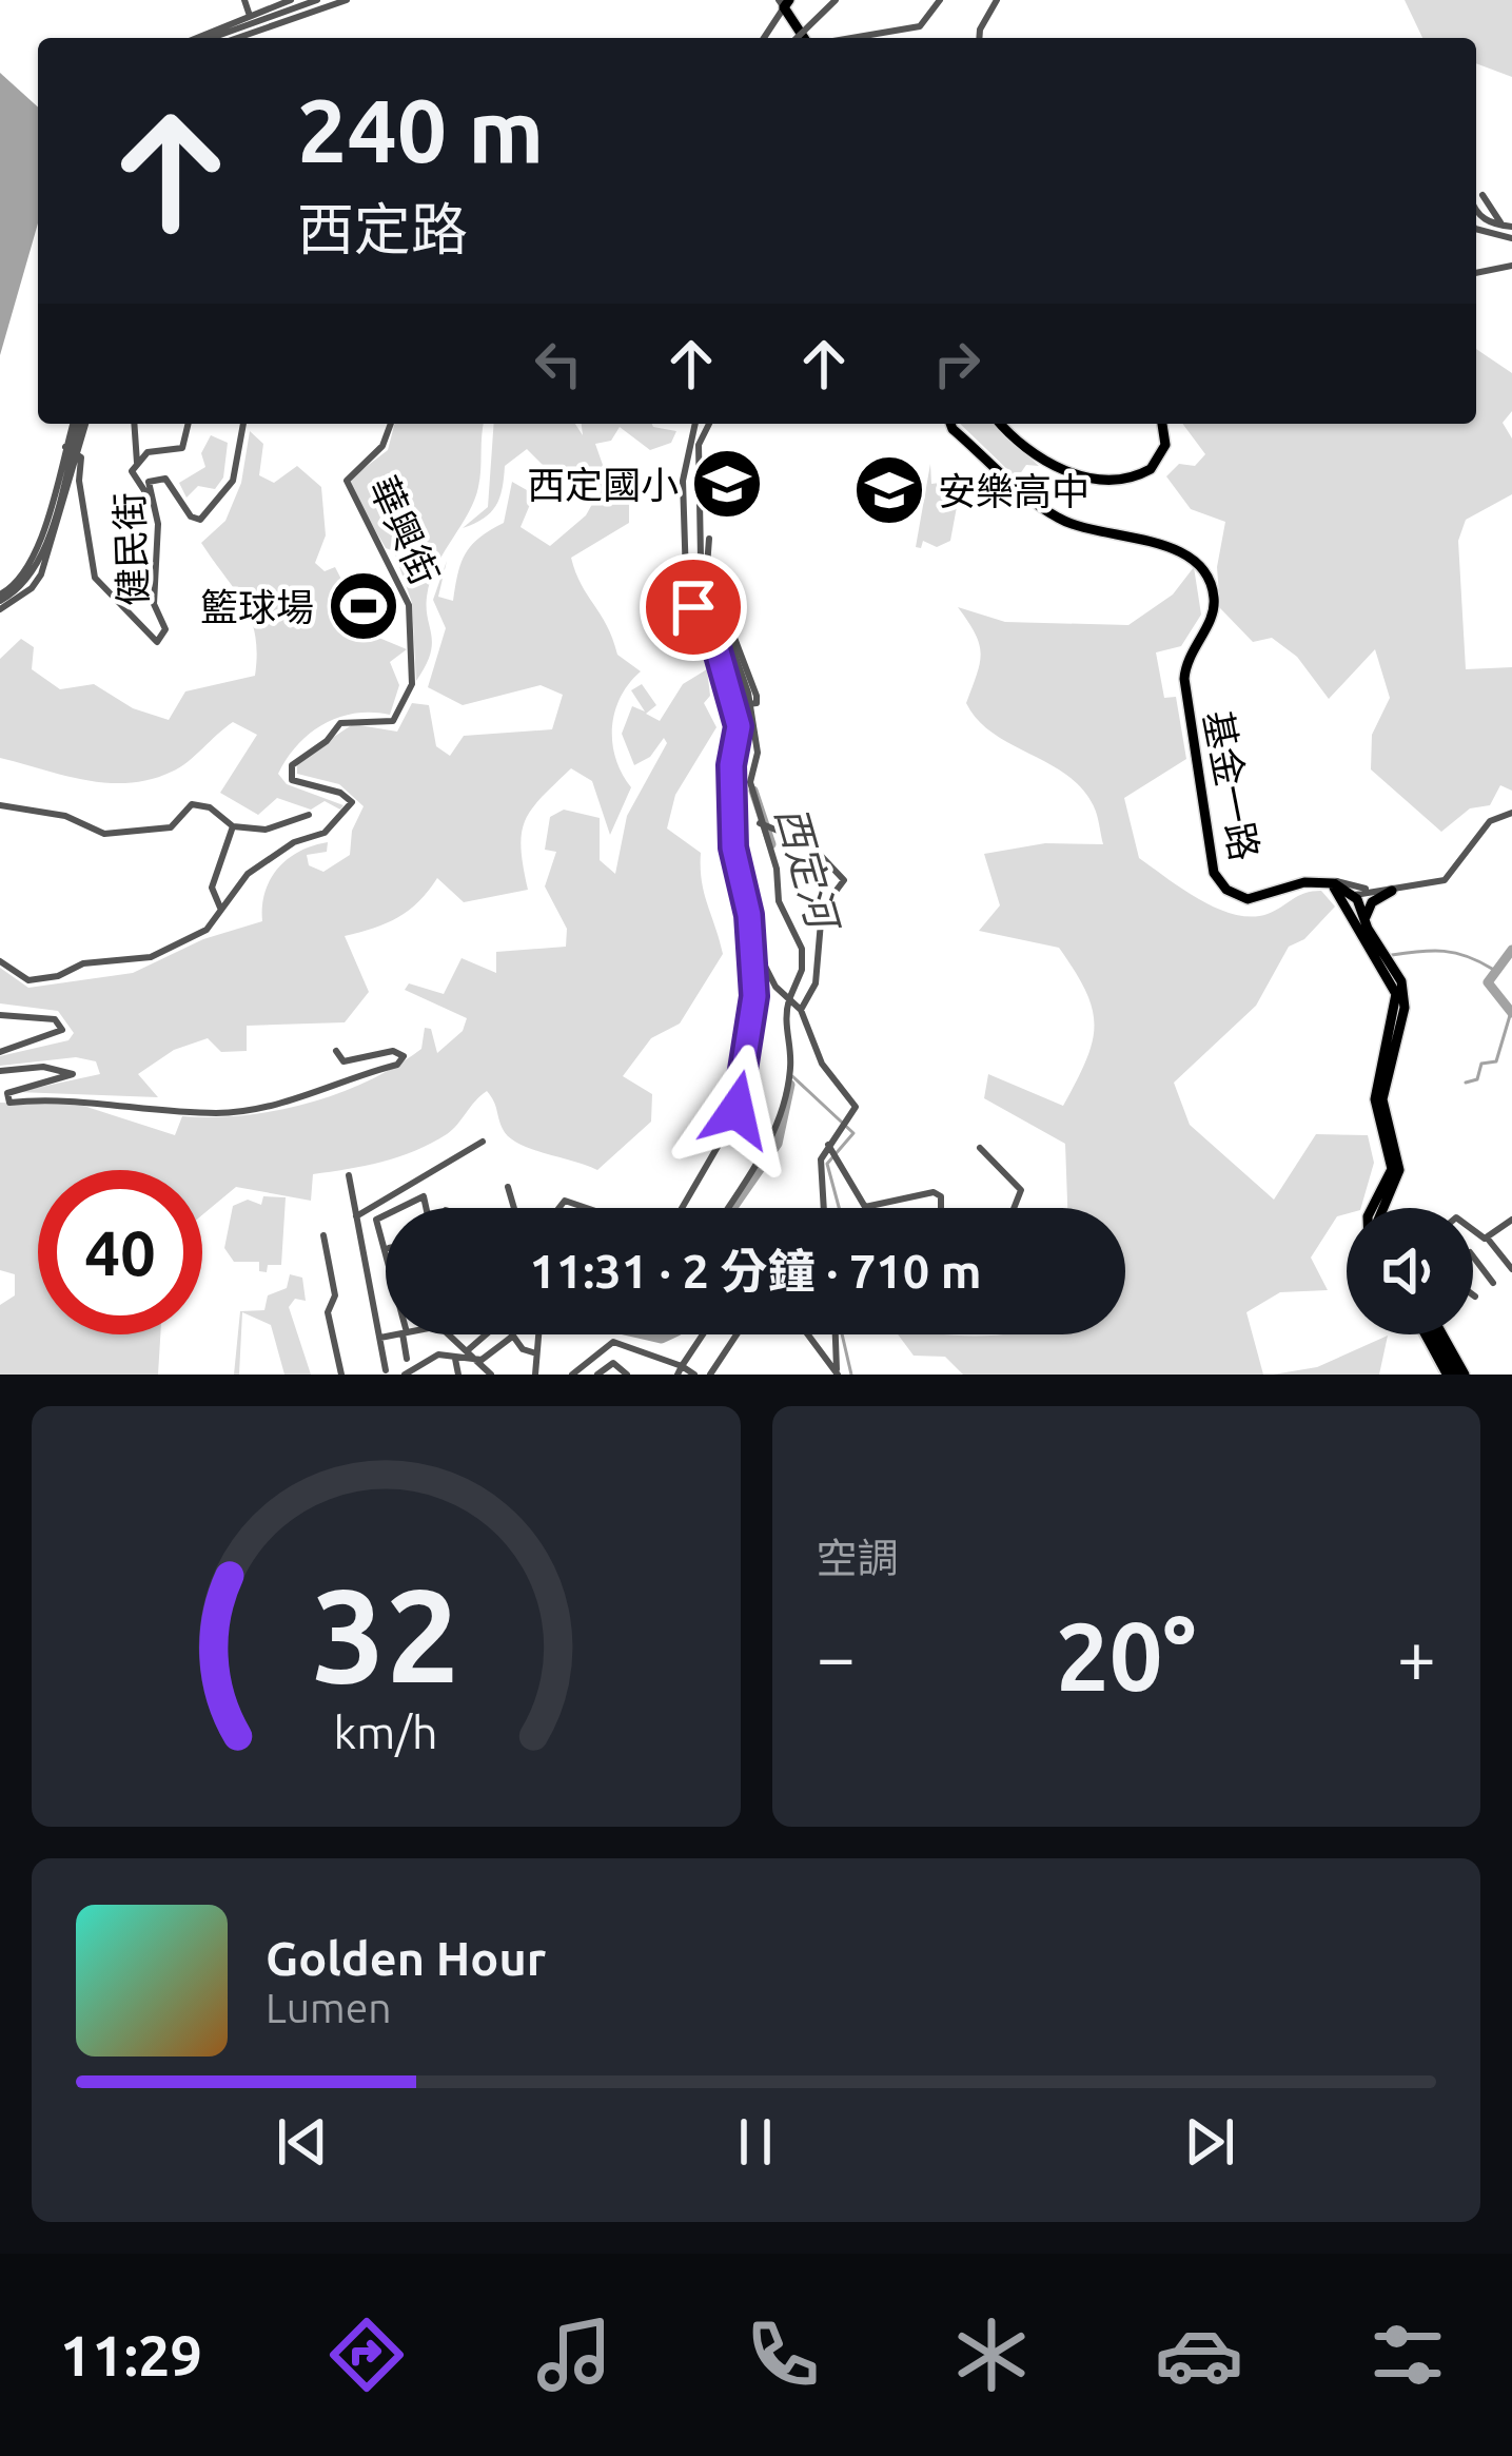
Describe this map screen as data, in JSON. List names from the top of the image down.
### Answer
{
  "streets": {
    "main road": ["基金一路"],
    "street": ["華興街", "健民街"]
  },
  "water": ["西定河"],
  "places": {
    "school or university": ["西定國小", "安樂高中"],
    "sports": ["籃球場"]
  },
  "page": {
    "turn": ["240 m", "西定路"],
    "limit": "40",
    "trip": "11:31 · 2 分鐘 · 710 m",
    "tile": "空調",
    "heat": ["−", "20°", "+"],
    "song": ["Golden Hour", "Lumen"],
    "tabs": "11:29",
    "gauge": ["32", "km/h"]
  }
}
